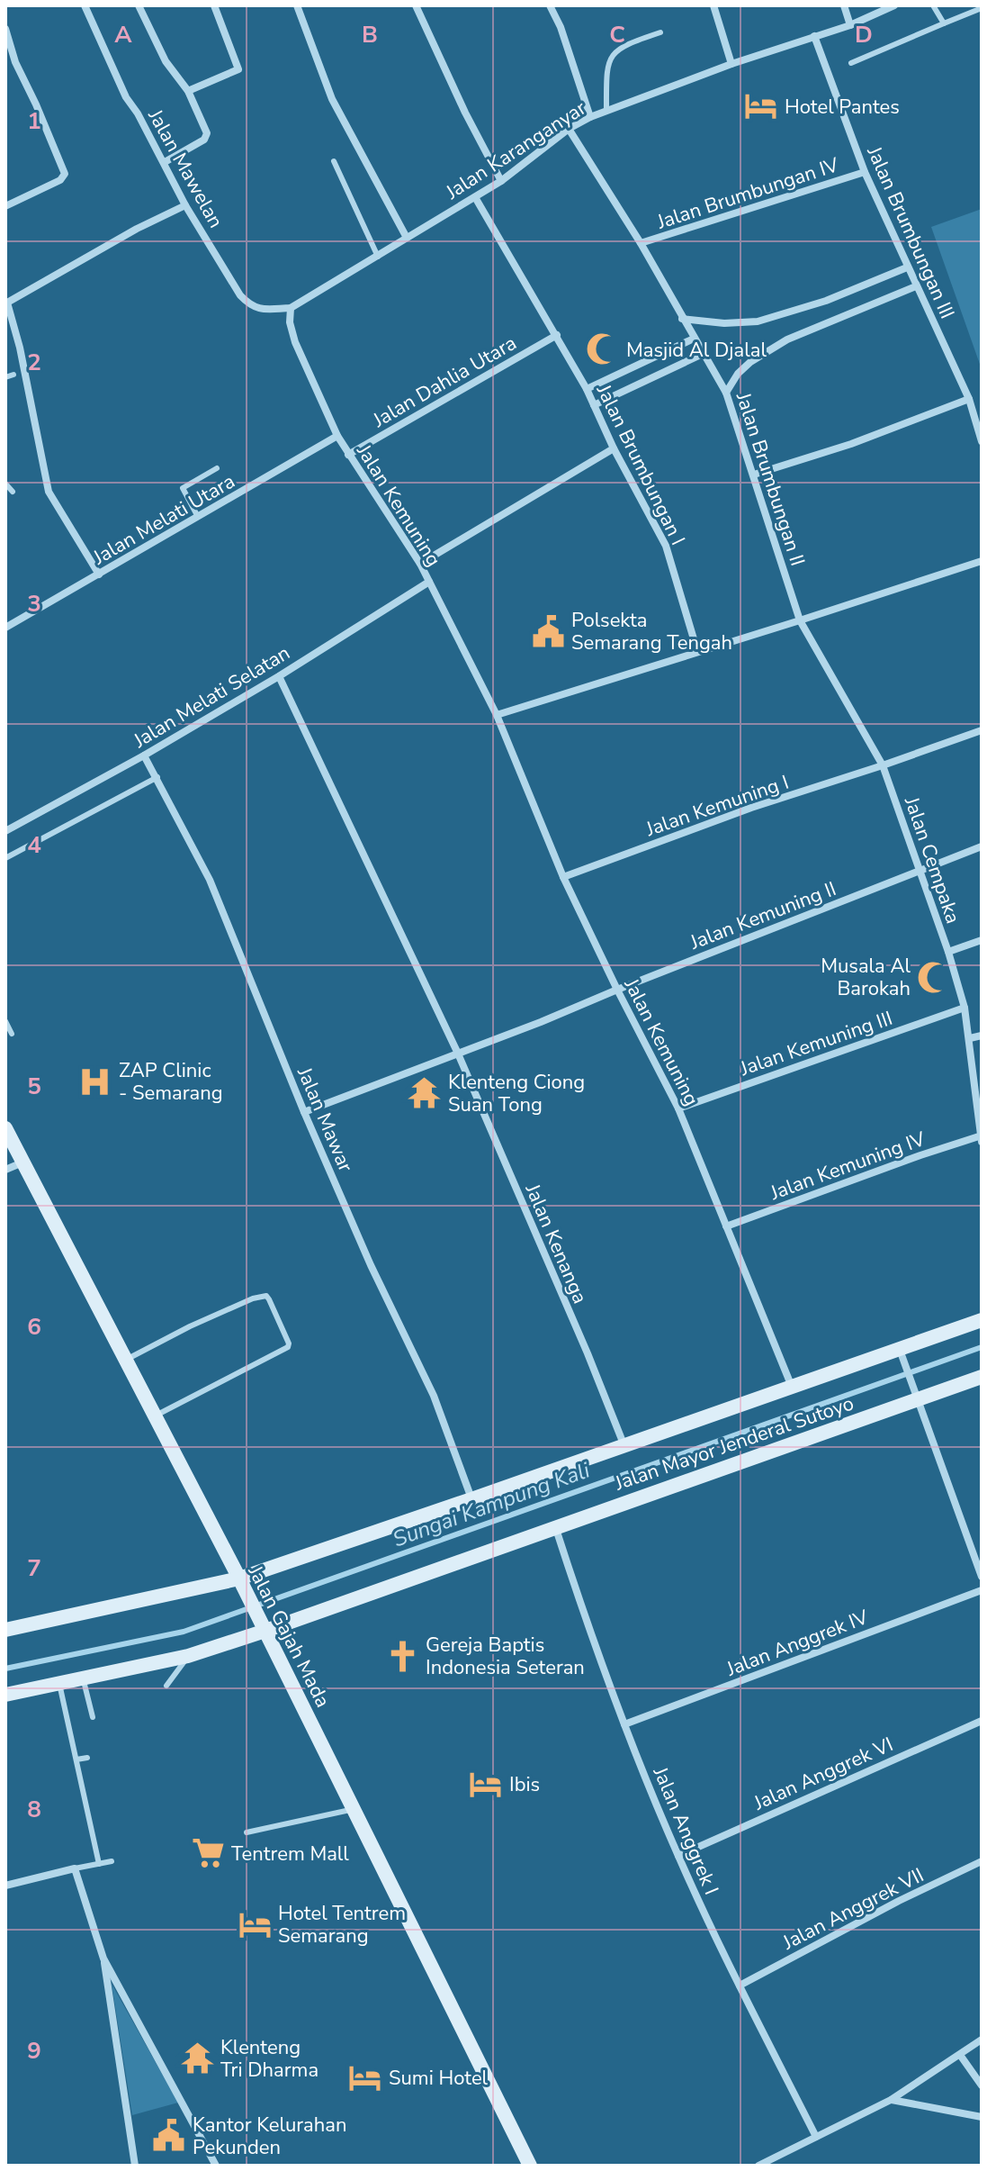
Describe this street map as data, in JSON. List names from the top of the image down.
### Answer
{
  "streets": {
    "main road": ["Jalan Mayor Jenderal Sutoyo", "Jalan Gajah Mada"],
    "street": [
      "Jalan Karanganyar",
      "Jalan Mawelan",
      "Jalan Brumbungan IV",
      "Jalan Brumbungan III",
      "Jalan Dahlia Utara",
      "Jalan Brumbungan I",
      "Jalan Brumbungan II",
      "Jalan Kemuning",
      "Jalan Melati Utara",
      "Jalan Melati Selatan",
      "Jalan Kemuning I",
      "Jalan Cempaka",
      "Jalan Kemuning II",
      "Jalan Kemuning III",
      "Jalan Mawar",
      "Jalan Kemuning IV",
      "Jalan Kenanga",
      "Jalan Anggrek IV",
      "Jalan Anggrek VI",
      "Jalan Anggrek I",
      "Jalan Anggrek VII"
    ]
  },
  "crossings": [
    ["Jalan Karanganyar", "Jalan Mawelan"],
    ["Jalan Karanganyar", "Jalan Brumbungan III"],
    ["Jalan Karanganyar", "Jalan Brumbungan I"],
    ["Jalan Karanganyar", "Jalan Brumbungan II"],
    ["Jalan Karanganyar", "Jalan Kemuning"],
    ["Jalan Mawelan", "Jalan Kemuning"],
    ["Jalan Brumbungan IV", "Jalan Brumbungan III"],
    ["Jalan Brumbungan IV", "Jalan Brumbungan II"],
    ["Jalan Dahlia Utara", "Jalan Brumbungan I"],
    ["Jalan Dahlia Utara", "Jalan Kemuning"],
    ["Jalan Brumbungan II", "Jalan Kemuning I"],
    ["Jalan Brumbungan II", "Jalan Cempaka"],
    ["Jalan Kemuning", "Jalan Melati Utara"],
    ["Jalan Kemuning", "Jalan Melati Selatan"],
    ["Jalan Kemuning", "Jalan Kemuning I"],
    ["Jalan Kemuning", "Jalan Kemuning II"],
    ["Jalan Kemuning", "Jalan Kemuning III"],
    ["Jalan Kemuning", "Jalan Kemuning IV"],
    ["Jalan Melati Selatan", "Jalan Mawar"],
    ["Jalan Melati Selatan", "Jalan Kenanga"],
    ["Jalan Kemuning I", "Jalan Cempaka"],
    ["Jalan Cempaka", "Jalan Kemuning II"],
    ["Jalan Cempaka", "Jalan Kemuning III"],
    ["Jalan Cempaka", "Jalan Kemuning IV"],
    ["Jalan Mayor Jenderal Sutoyo", "Jalan Gajah Mada"],
    ["Jalan Mayor Jenderal Sutoyo", "Jalan Anggrek I"],
    ["Jalan Anggrek IV", "Jalan Anggrek I"],
    ["Jalan Anggrek VI", "Jalan Anggrek I"],
    ["Jalan Anggrek I", "Jalan Anggrek VII"]
  ],
  "water": ["Sungai Kampung Kali"],
  "places": {
    "hotel": [
      "Hotel Pantes",
      "Ibis",
      "Hotel Tentrem Semarang",
      "Sumi Hotel"
    ],
    "mosque": ["Masjid Al Djalal", "Musala Al Barokah"],
    "public building": ["Polsekta Semarang Tengah", "Kantor Kelurahan Pekunden"],
    "hospital": ["ZAP Clinic - Semarang"],
    "temple": ["Klenteng Ciong Suan Tong", "Klenteng Tri Dharma"],
    "church": ["Gereja Baptis Indonesia Seteran"],
    "supermarket": ["Tentrem Mall"]
  },
  "grid": {
    "columns": [
      "A",
      "B",
      "C",
      "D"
    ],
    "rows": [
      "1",
      "2",
      "3",
      "4",
      "5",
      "6",
      "7",
      "8",
      "9"
    ]
  }
}
